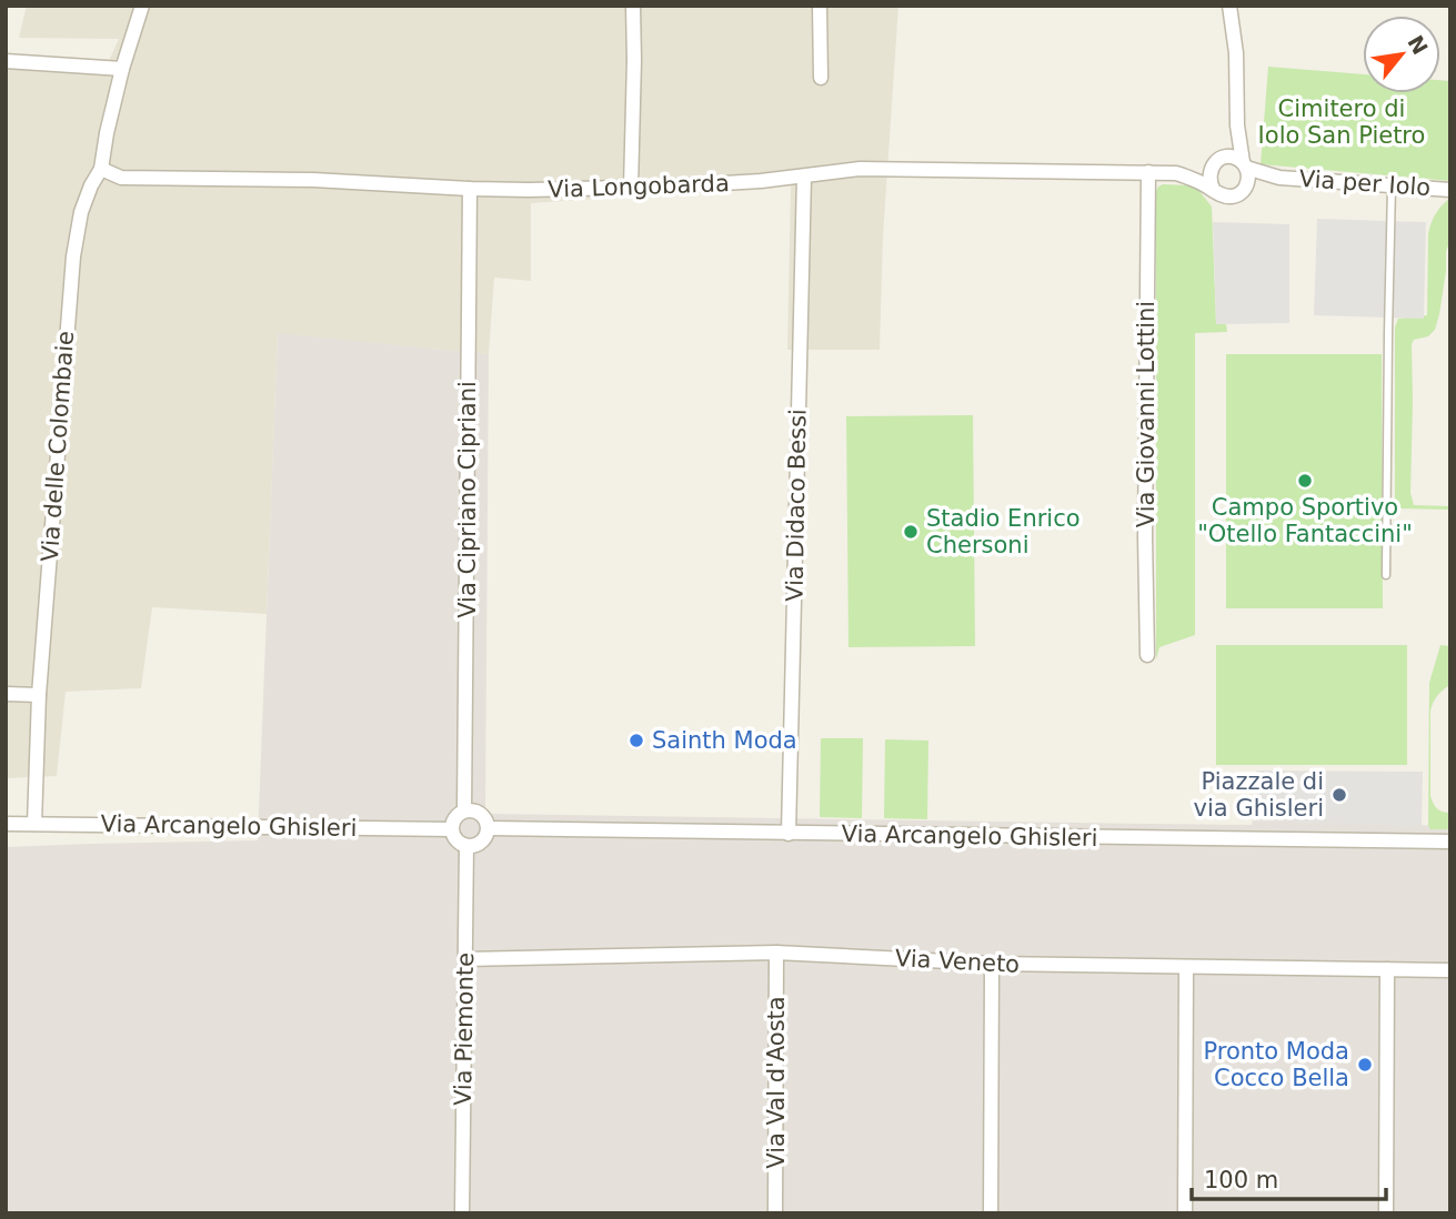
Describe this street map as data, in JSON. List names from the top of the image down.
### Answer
{
  "streets": {
    "street": [
      "Via per Iolo",
      "Via Longobarda",
      "Via Giovanni Lottini",
      "Via delle Colombaie",
      "Via Cipriano Cipriani",
      "Via Didaco Bessi",
      "Via Arcangelo Ghisleri",
      "Via Veneto",
      "Via Piemonte",
      "Via Val d'Aosta"
    ]
  },
  "crossings": [
    ["Via per Iolo", "Via Longobarda"],
    ["Via Longobarda", "Via Giovanni Lottini"],
    ["Via Longobarda", "Via delle Colombaie"],
    ["Via Longobarda", "Via Cipriano Cipriani"],
    ["Via Longobarda", "Via Didaco Bessi"],
    ["Via delle Colombaie", "Via Arcangelo Ghisleri"],
    ["Via Cipriano Cipriani", "Via Arcangelo Ghisleri"],
    ["Via Cipriano Cipriani", "Via Piemonte"],
    ["Via Didaco Bessi", "Via Arcangelo Ghisleri"],
    ["Via Arcangelo Ghisleri", "Via Piemonte"],
    ["Via Veneto", "Via Piemonte"],
    ["Via Veneto", "Via Val d'Aosta"]
  ],
  "parks": ["Cimitero di Iolo San Pietro"],
  "places": [
    "Campo Sportivo \"Otello Fantaccini\"",
    "Stadio Enrico Chersoni",
    "Sainth Moda",
    "Piazzale di via Ghisleri",
    "Pronto Moda Cocco Bella"
  ],
  "scale_bar": "100 m",
  "north": "top right"
}
